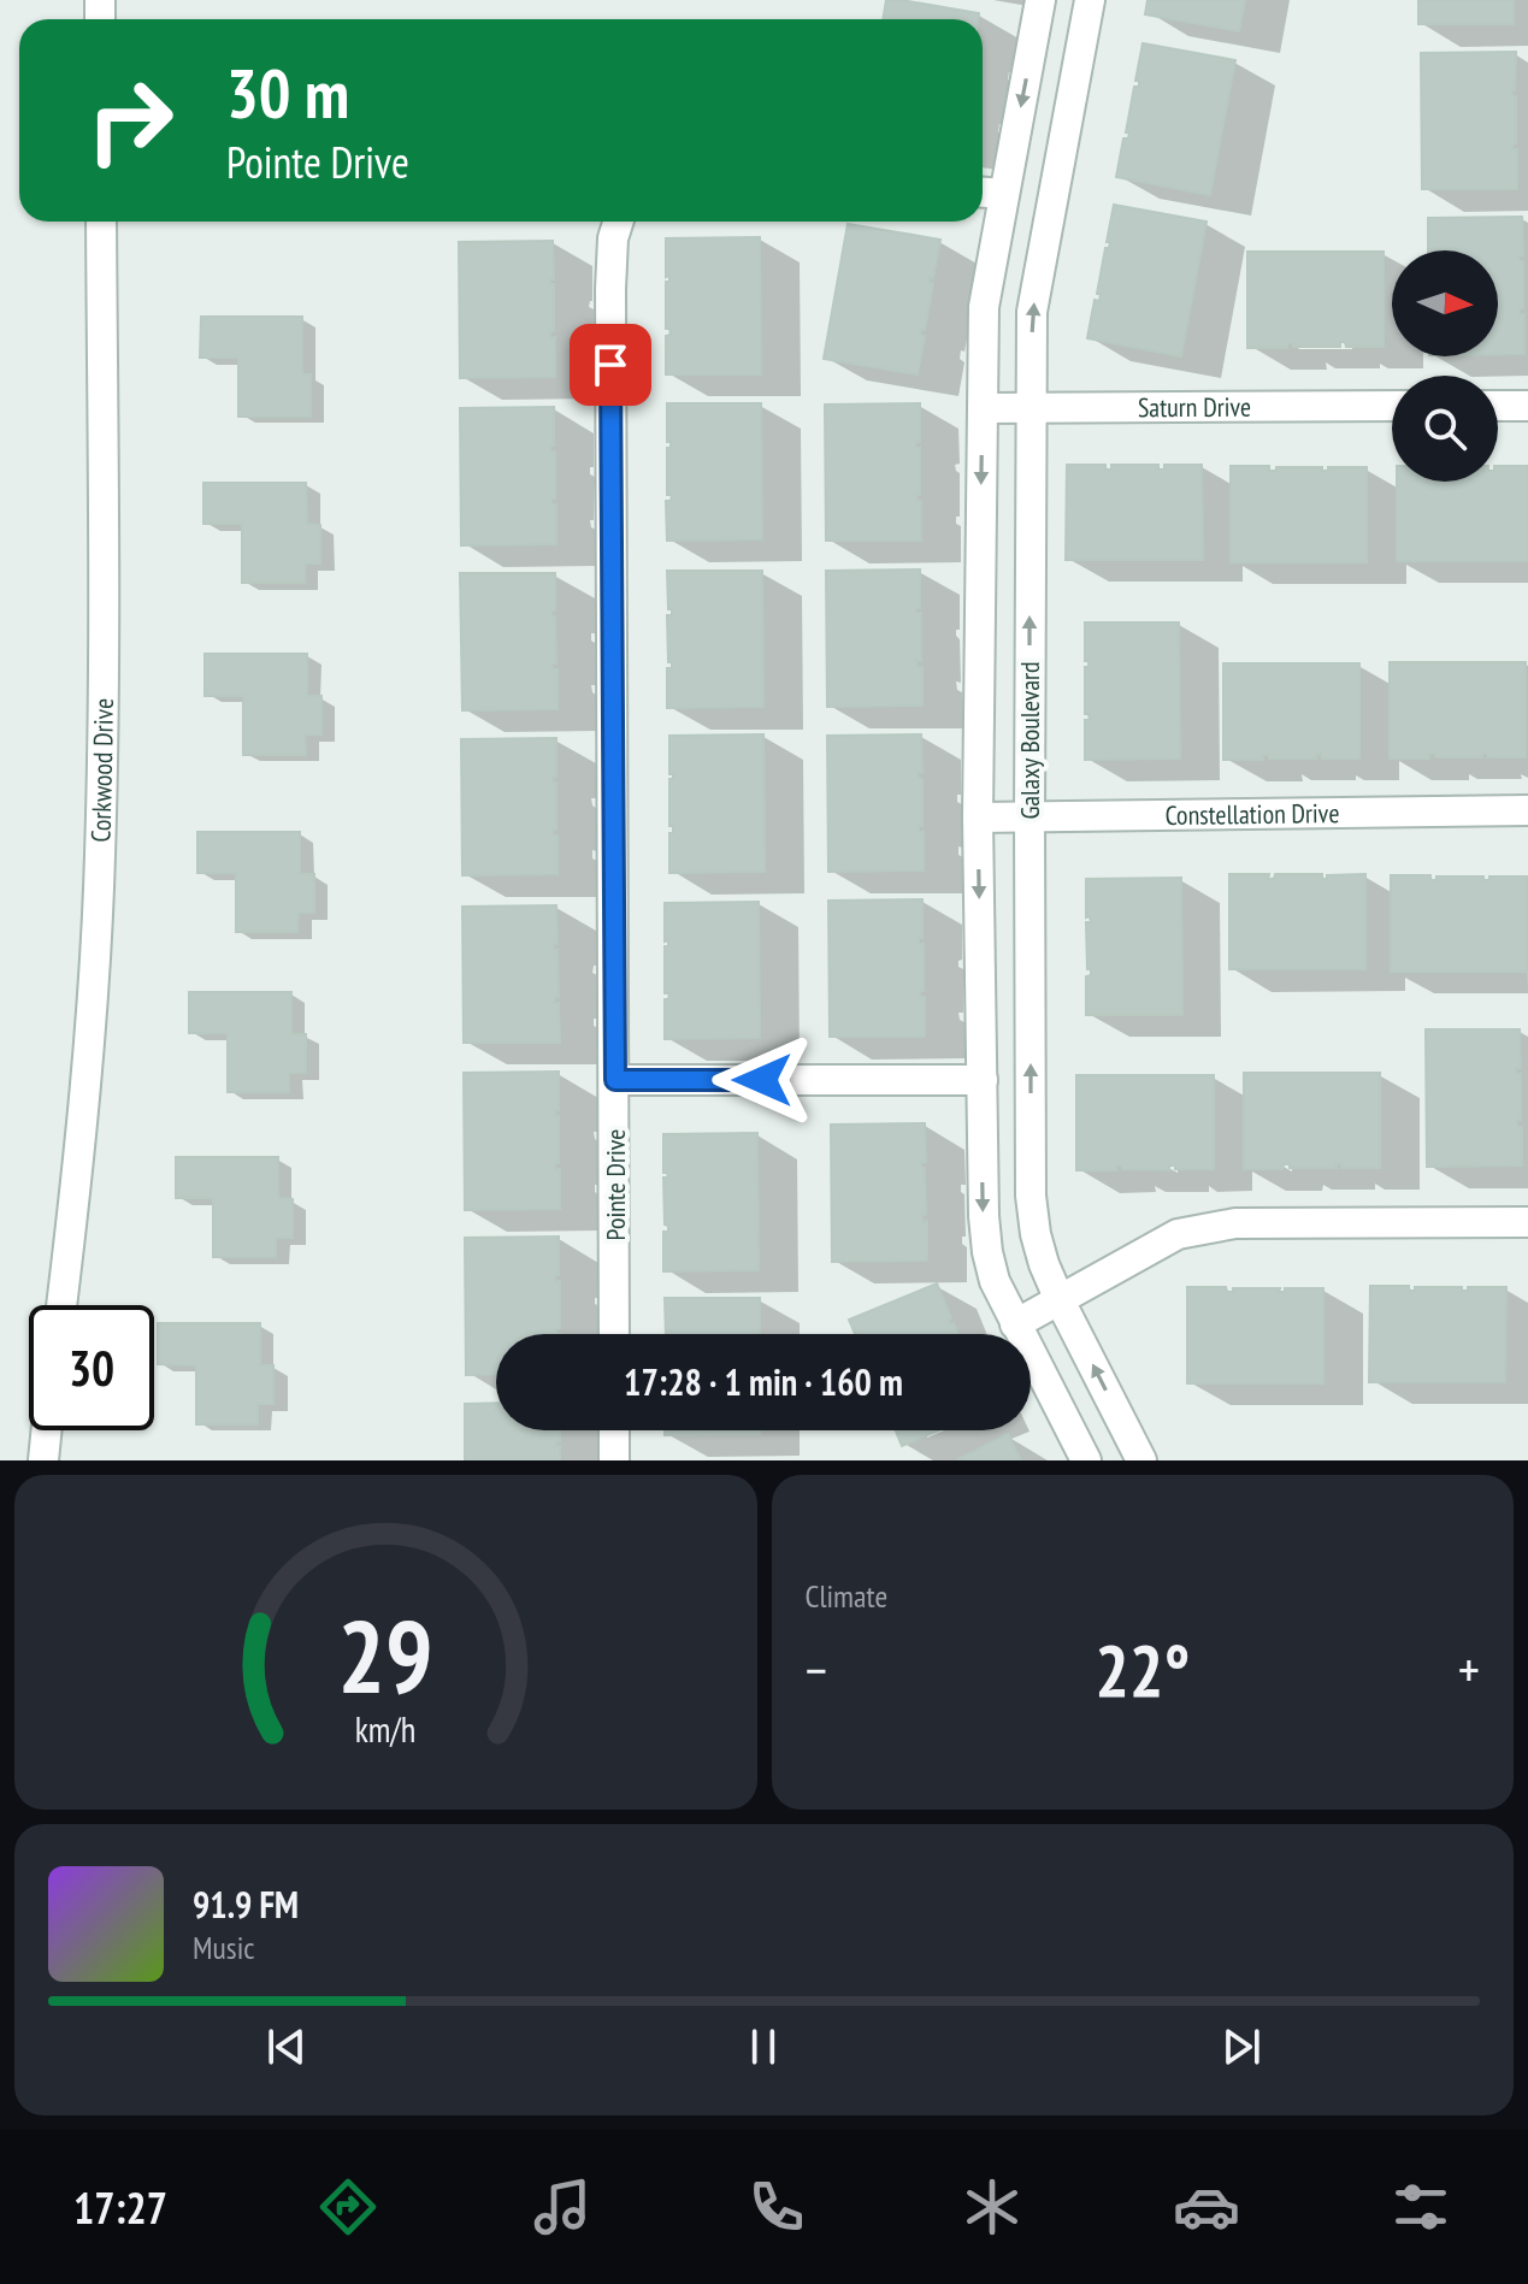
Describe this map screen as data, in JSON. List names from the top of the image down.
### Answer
{
  "streets": {
    "street": [
      "Saturn Drive",
      "Galaxy Boulevard",
      "Corkwood Drive",
      "Constellation Drive",
      "Pointe Drive"
    ]
  },
  "crossings": [
    ["Saturn Drive", "Galaxy Boulevard"],
    ["Galaxy Boulevard", "Constellation Drive"]
  ],
  "north": "right",
  "page": {
    "turn": ["30 m", "Pointe Drive"],
    "limit": "30",
    "trip": "17:28 · 1 min · 160 m",
    "tile": "Climate",
    "heat": ["−", "22°", "+"],
    "song": ["91.9 FM", "Music"],
    "tabs": "17:27",
    "gauge": ["29", "km/h"]
  }
}
